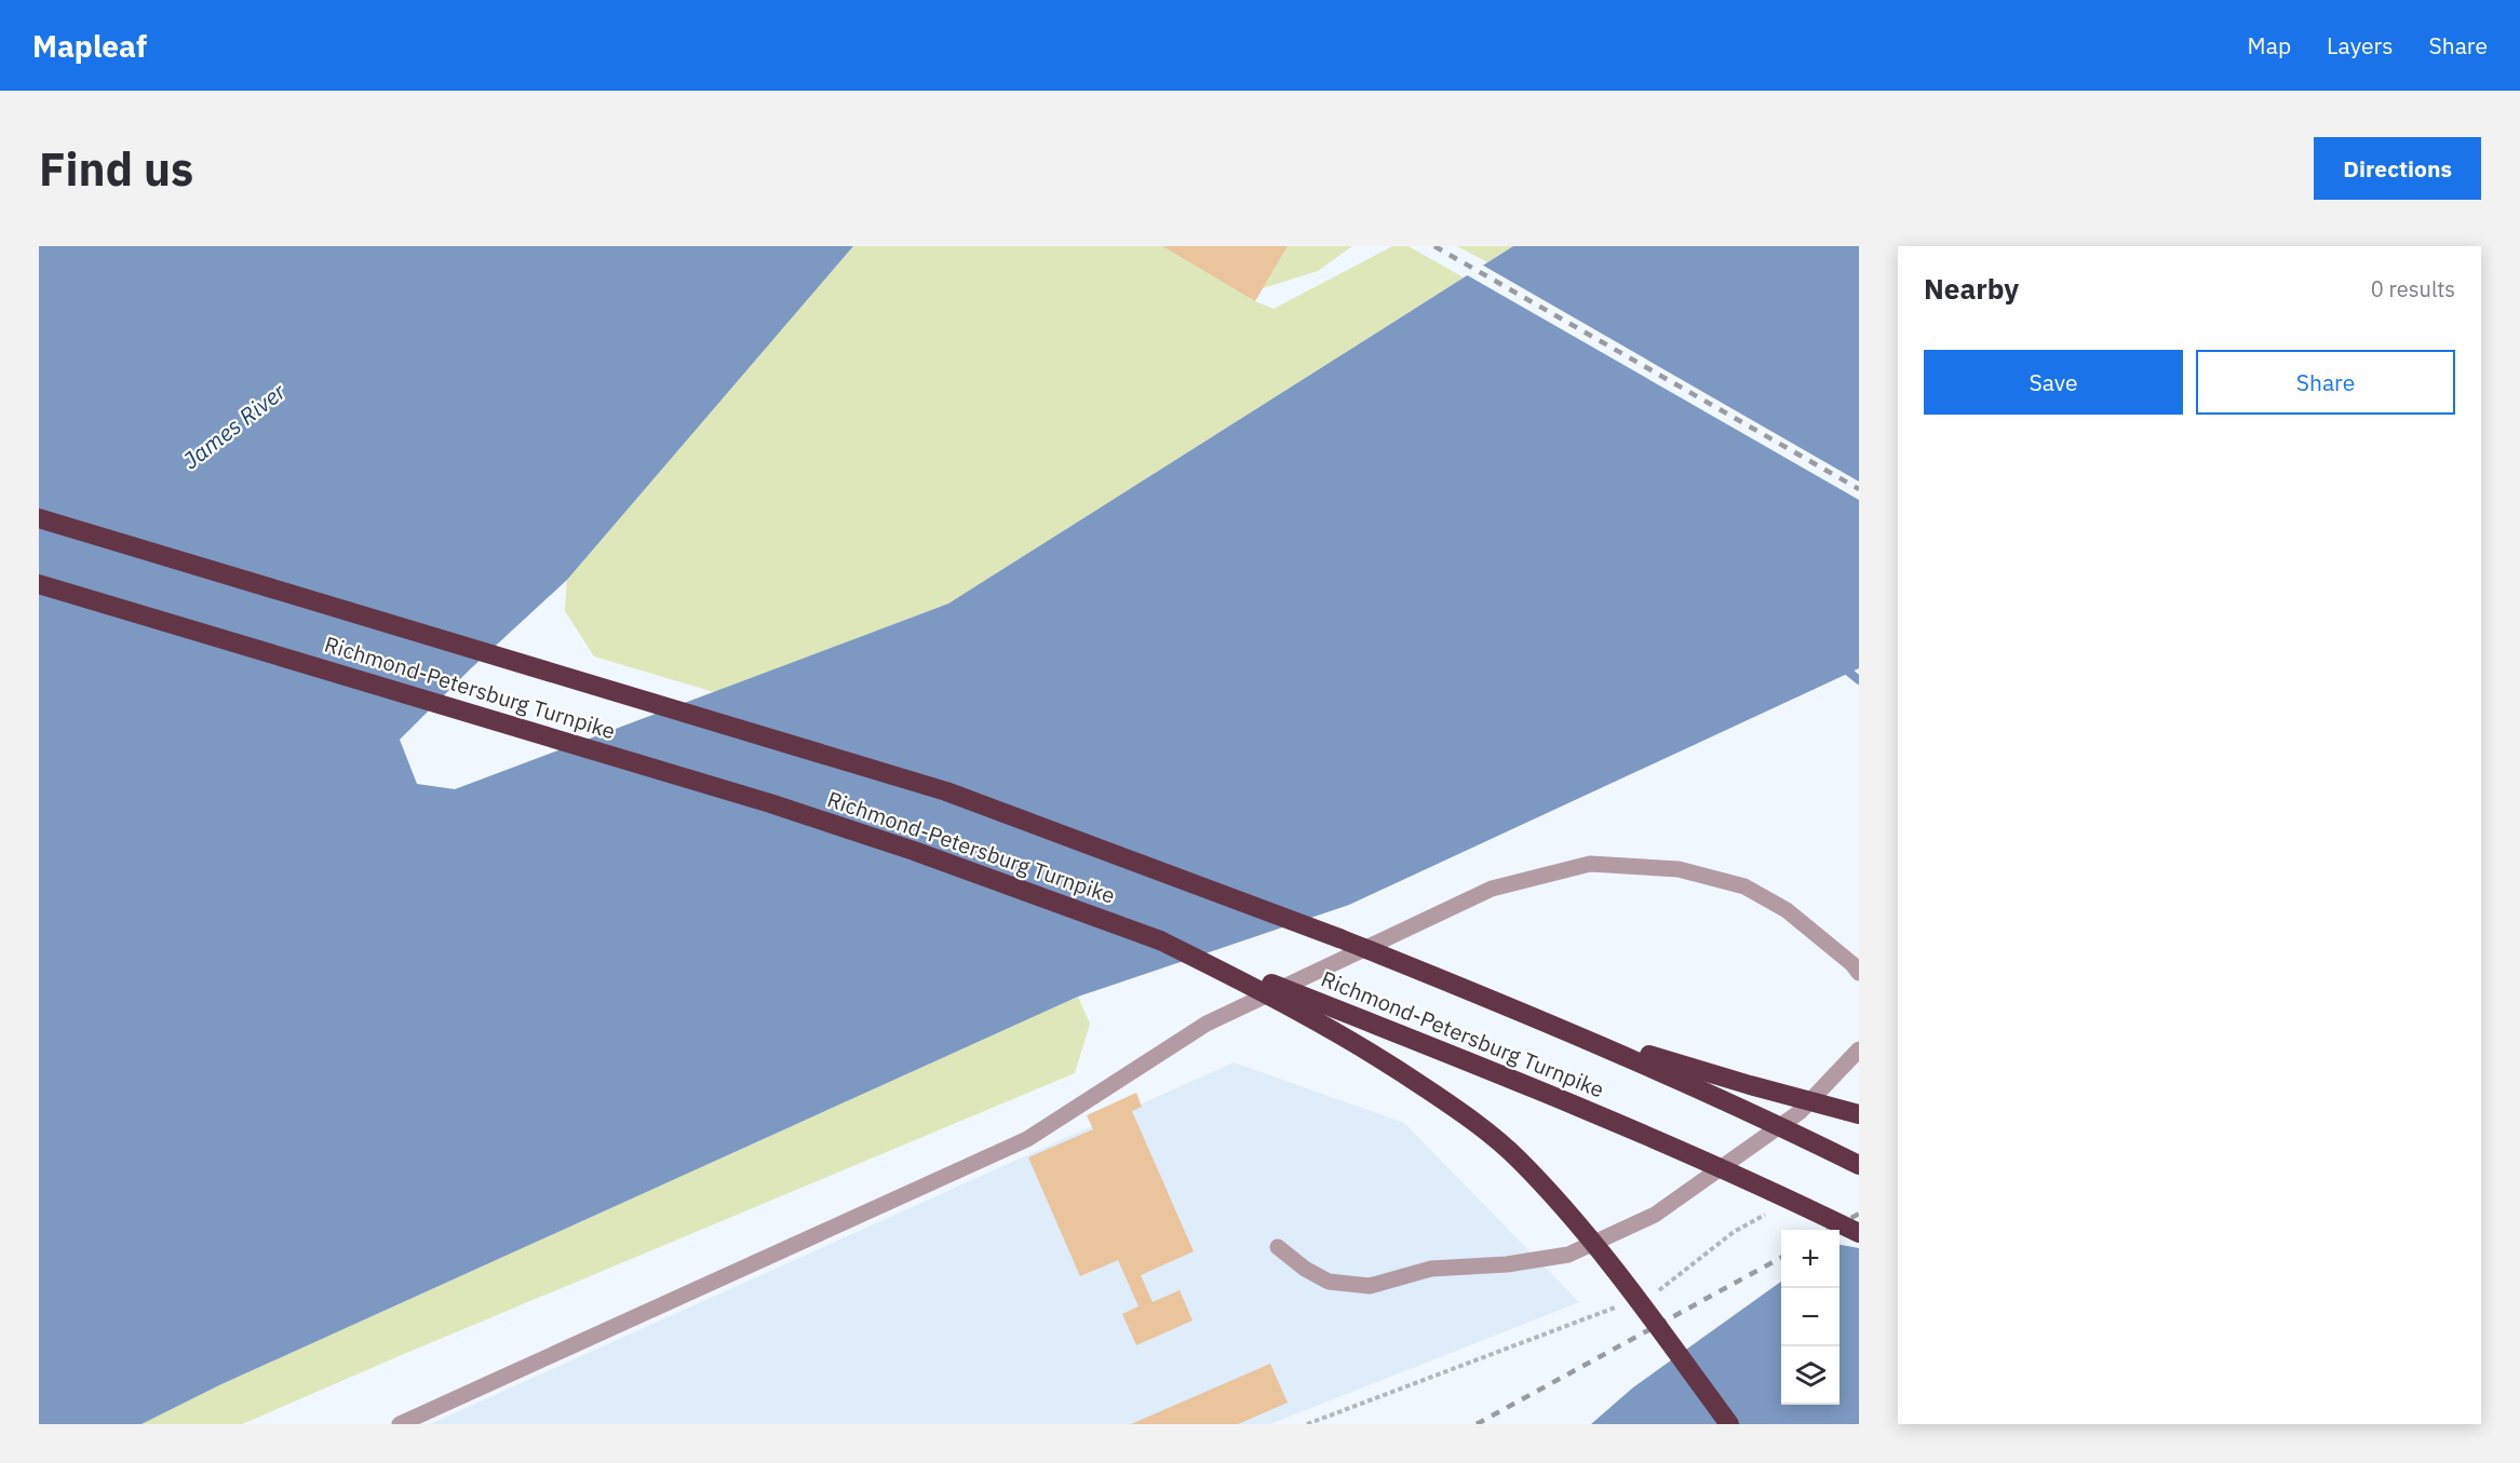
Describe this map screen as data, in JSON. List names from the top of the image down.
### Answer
{
  "streets": {
    "highway": ["Richmond-Petersburg Turnpike"]
  },
  "water": ["James River"],
  "page": {
    "header": "Mapleaf",
    "nav": ["Map", "Layers", "Share"],
    "buttons": [
      "Directions",
      ["Save", "Share"]
    ],
    "title": "Find us",
    "heading": ["Nearby", "0 results"],
    "map_buttons": ["+", "−"]
  }
}
